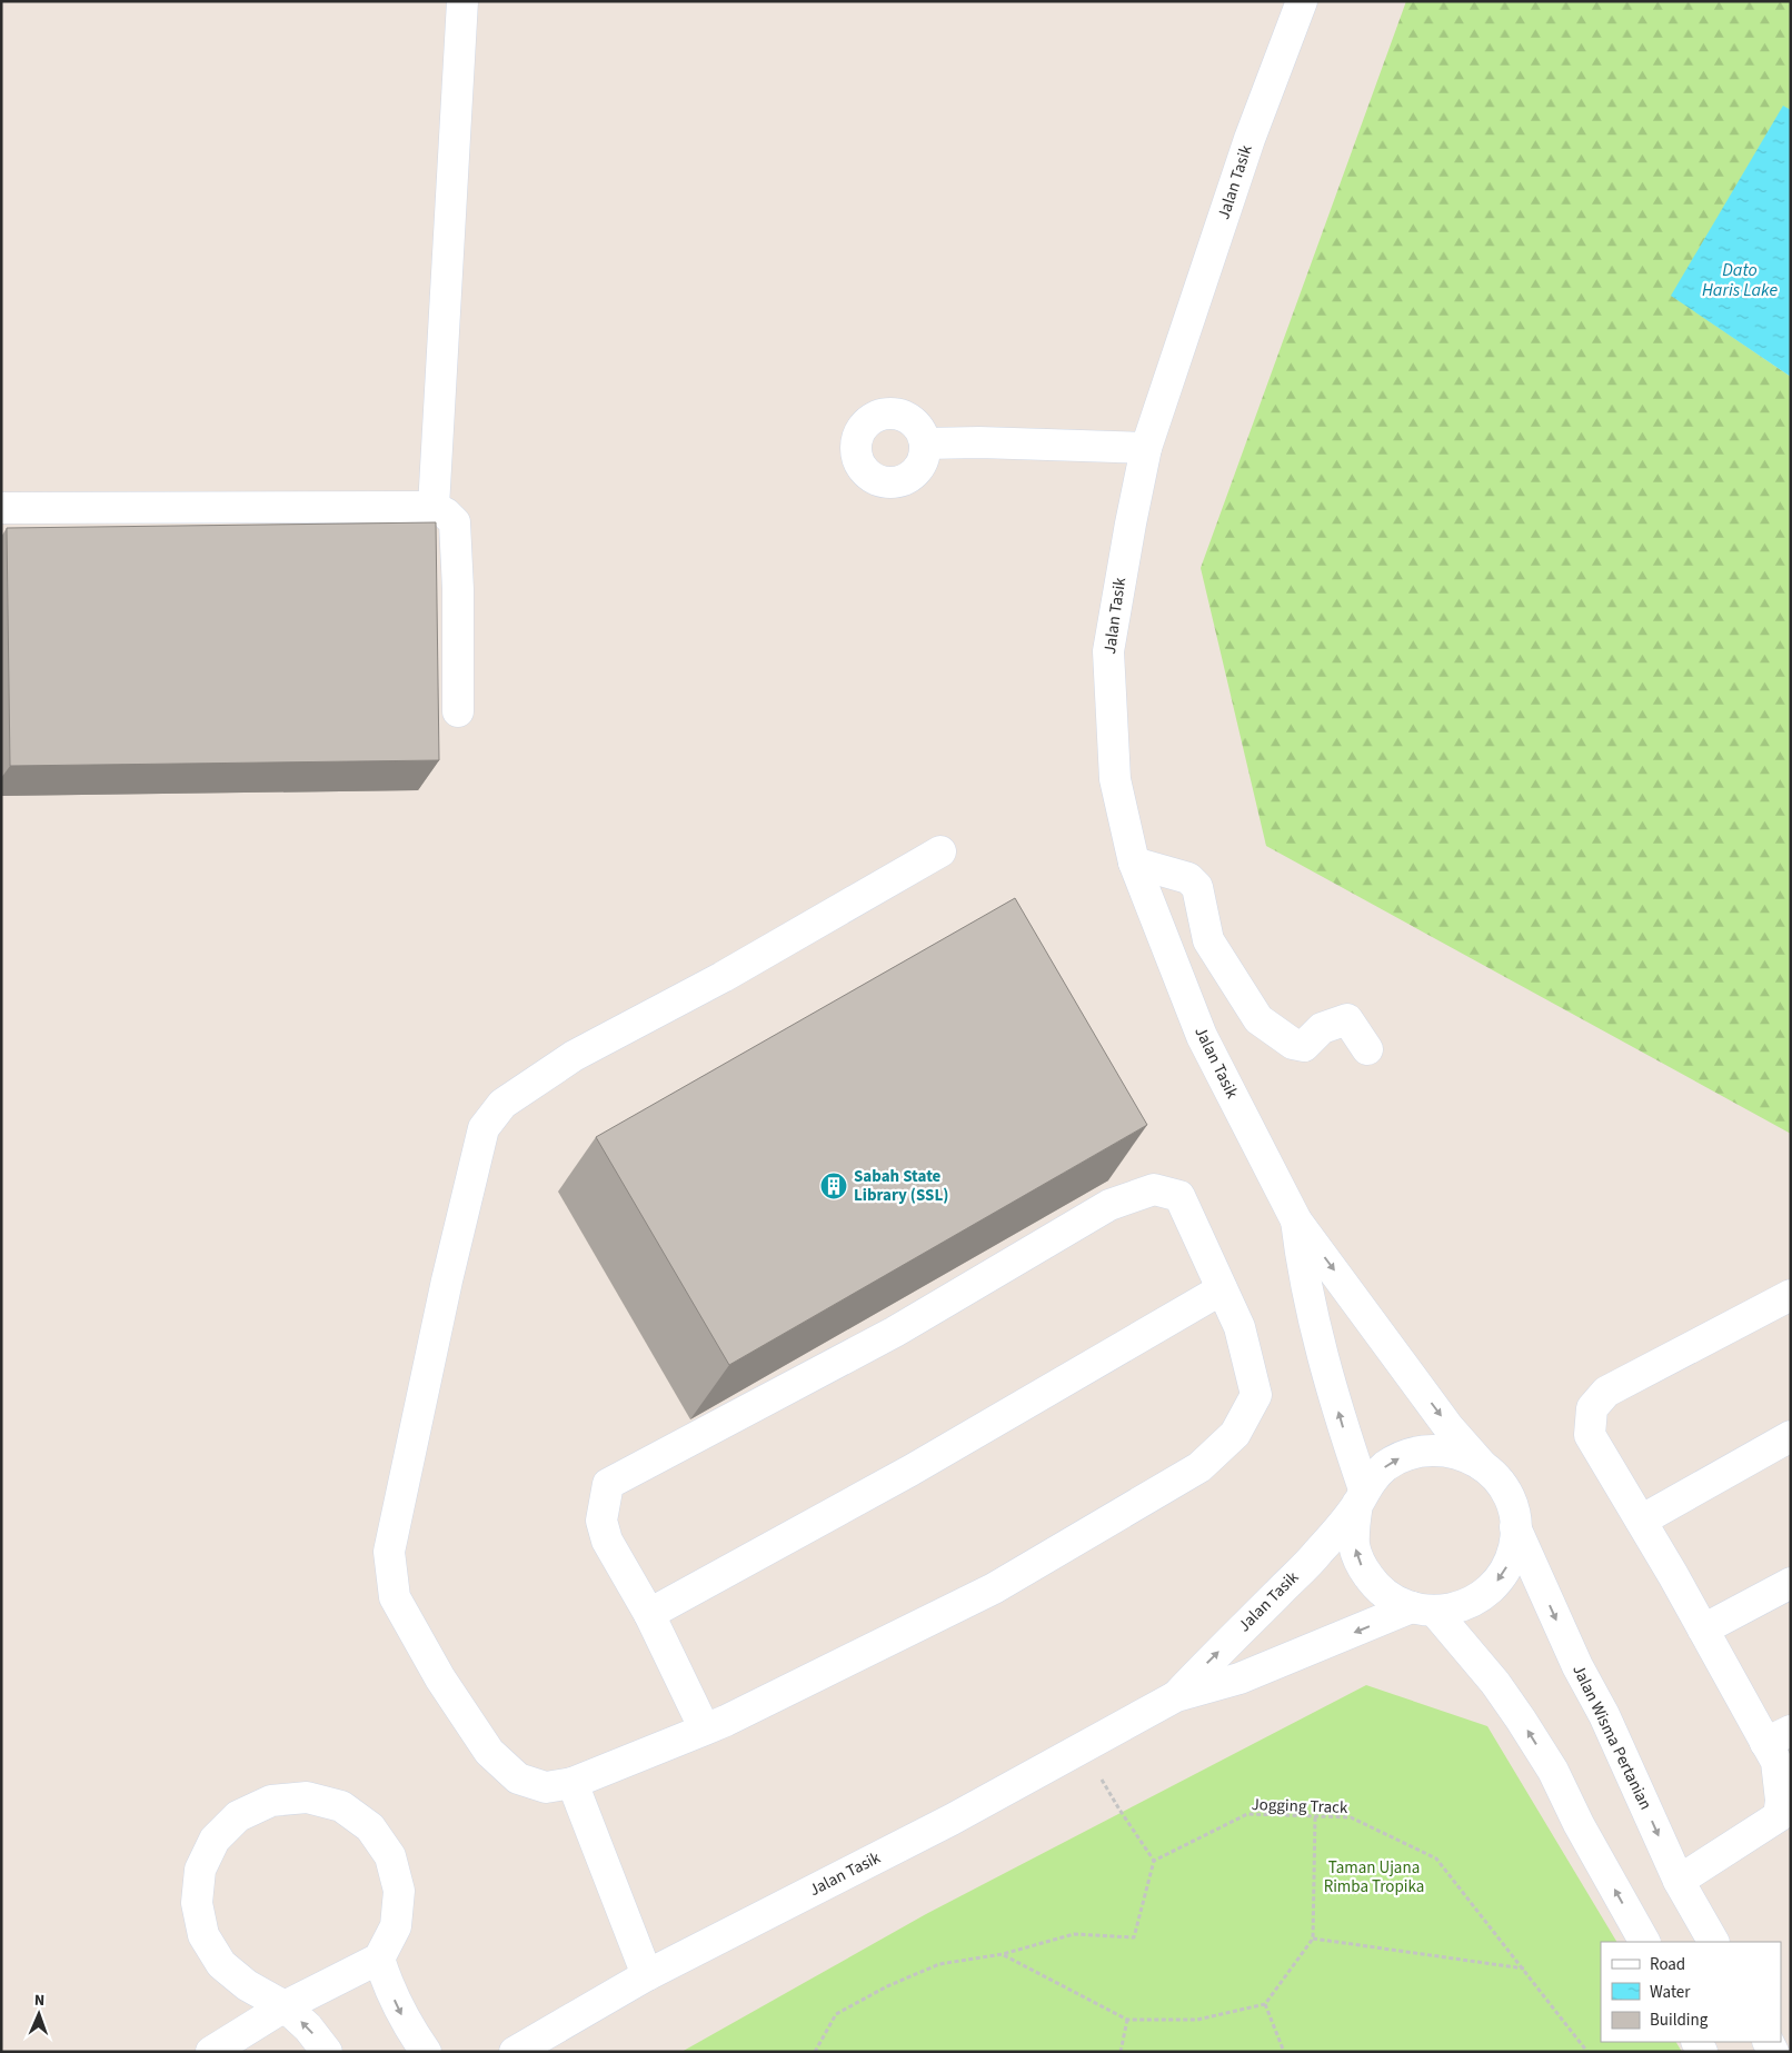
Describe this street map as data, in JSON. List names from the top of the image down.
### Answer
{
  "streets": {
    "street": ["Jalan Tasik", "Jalan Wisma Pertanian"],
    "path": ["Jogging Track"]
  },
  "crossings": [
    ["Jalan Tasik", "Jalan Wisma Pertanian"]
  ],
  "water": ["Dato Haris Lake"],
  "parks": ["Taman Ujana Rimba Tropika"],
  "places": {
    "building": ["Sabah State Library (SSL)"]
  },
  "legend": ["Road", "Water", "Building"],
  "north": "top"
}
